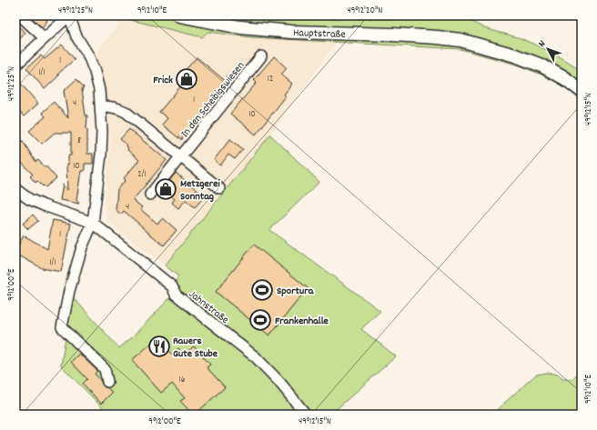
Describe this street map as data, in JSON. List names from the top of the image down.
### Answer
{
  "streets": {
    "main road": ["Hauptstraße"],
    "street": ["In den Scheibigswiesen", "Jahnstraße"]
  },
  "places": {
    "shop": ["Frick", "Metzgerei Sonntag"],
    "sports": ["Sportura", "Frankenhalle"],
    "restaurant": ["Rauers Gute Stube"]
  },
  "house_numbers": [
    "1",
    "1/1",
    "12",
    "1",
    "4",
    "10",
    "8",
    "10",
    "2/1",
    "4",
    "1",
    "1/1",
    "16"
  ],
  "north": "top left",
  "coordinates": [
    "49°12'25\"N",
    "9°12'10\"E",
    "49°12'20\"N",
    "49°12'15\"N",
    "9°12'00\"E"
  ]
}
